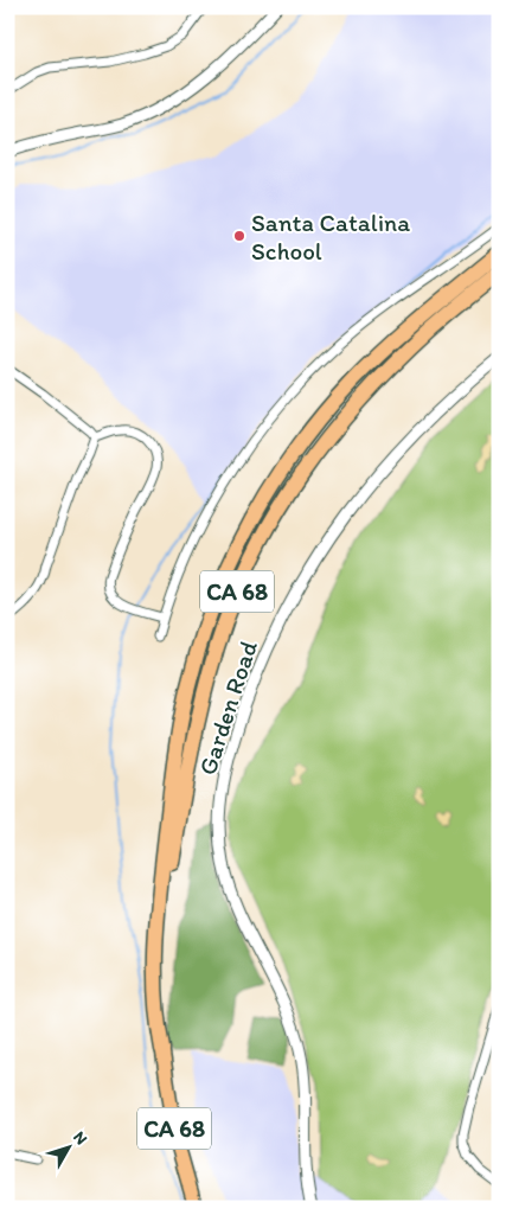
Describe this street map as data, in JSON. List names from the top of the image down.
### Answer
{
  "streets": {
    "highway": ["CA 68"],
    "street": ["Garden Road"]
  },
  "places": ["Santa Catalina School"],
  "north": "top right"
}
